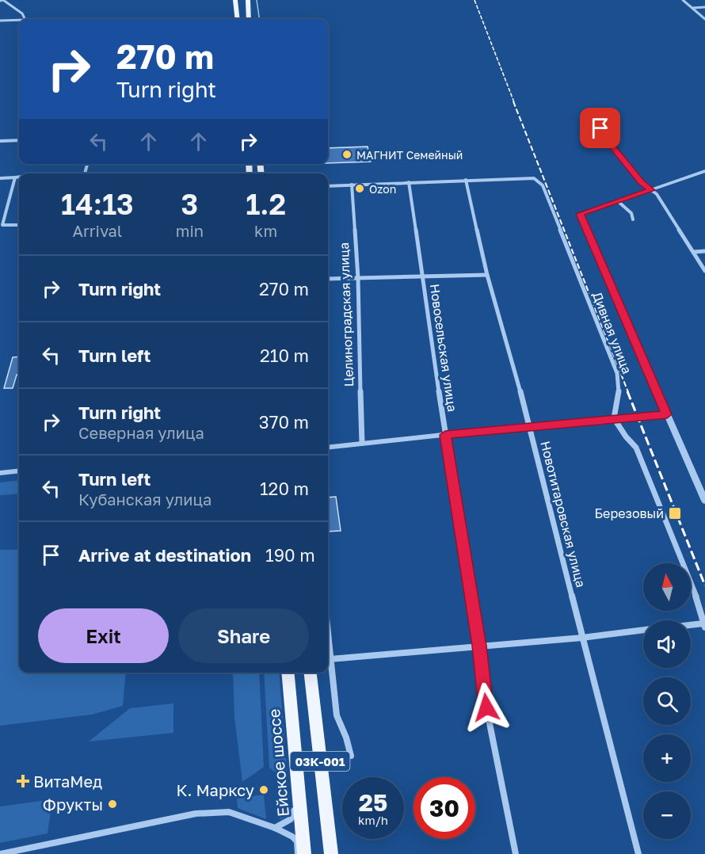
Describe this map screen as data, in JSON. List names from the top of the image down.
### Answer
{
  "streets": {
    "main road": ["03К-001", "Ейское шоссе"],
    "street": [
      "Целиноградская улица",
      "Дивная улица",
      "Новосельская улица",
      "Новотитаровская улица"
    ]
  },
  "crossings": [
    ["Дивная улица", "Новотитаровская улица"]
  ],
  "places": {
    "other": [
      "МАГНИТ Семейный",
      "Ozon",
      "К. Марксу",
      "Фрукты"
    ],
    "transit": ["Березовый"],
    "health": ["ВитаMед"]
  },
  "north": "top",
  "page": {
    "turn": ["270 m", "Turn right"],
    "eta": [
      "14:13",
      "Arrival",
      "3",
      "min",
      "1.2",
      "km"
    ],
    "list": [
      {
        "name": "Turn right",
        "value": "270 m"
      },
      {
        "name": "Turn left",
        "value": "210 m"
      },
      {
        "name": "Turn right",
        "note": "Северная улица",
        "value": "370 m"
      },
      {
        "name": "Turn left",
        "note": "Кубанская улица",
        "value": "120 m"
      },
      {
        "name": "Arrive at destination",
        "value": "190 m"
      }
    ],
    "map_buttons": ["+", "−"],
    "buttons": ["Exit", "Share"],
    "speed": "25 km/h",
    "limit": "30"
  }
}
